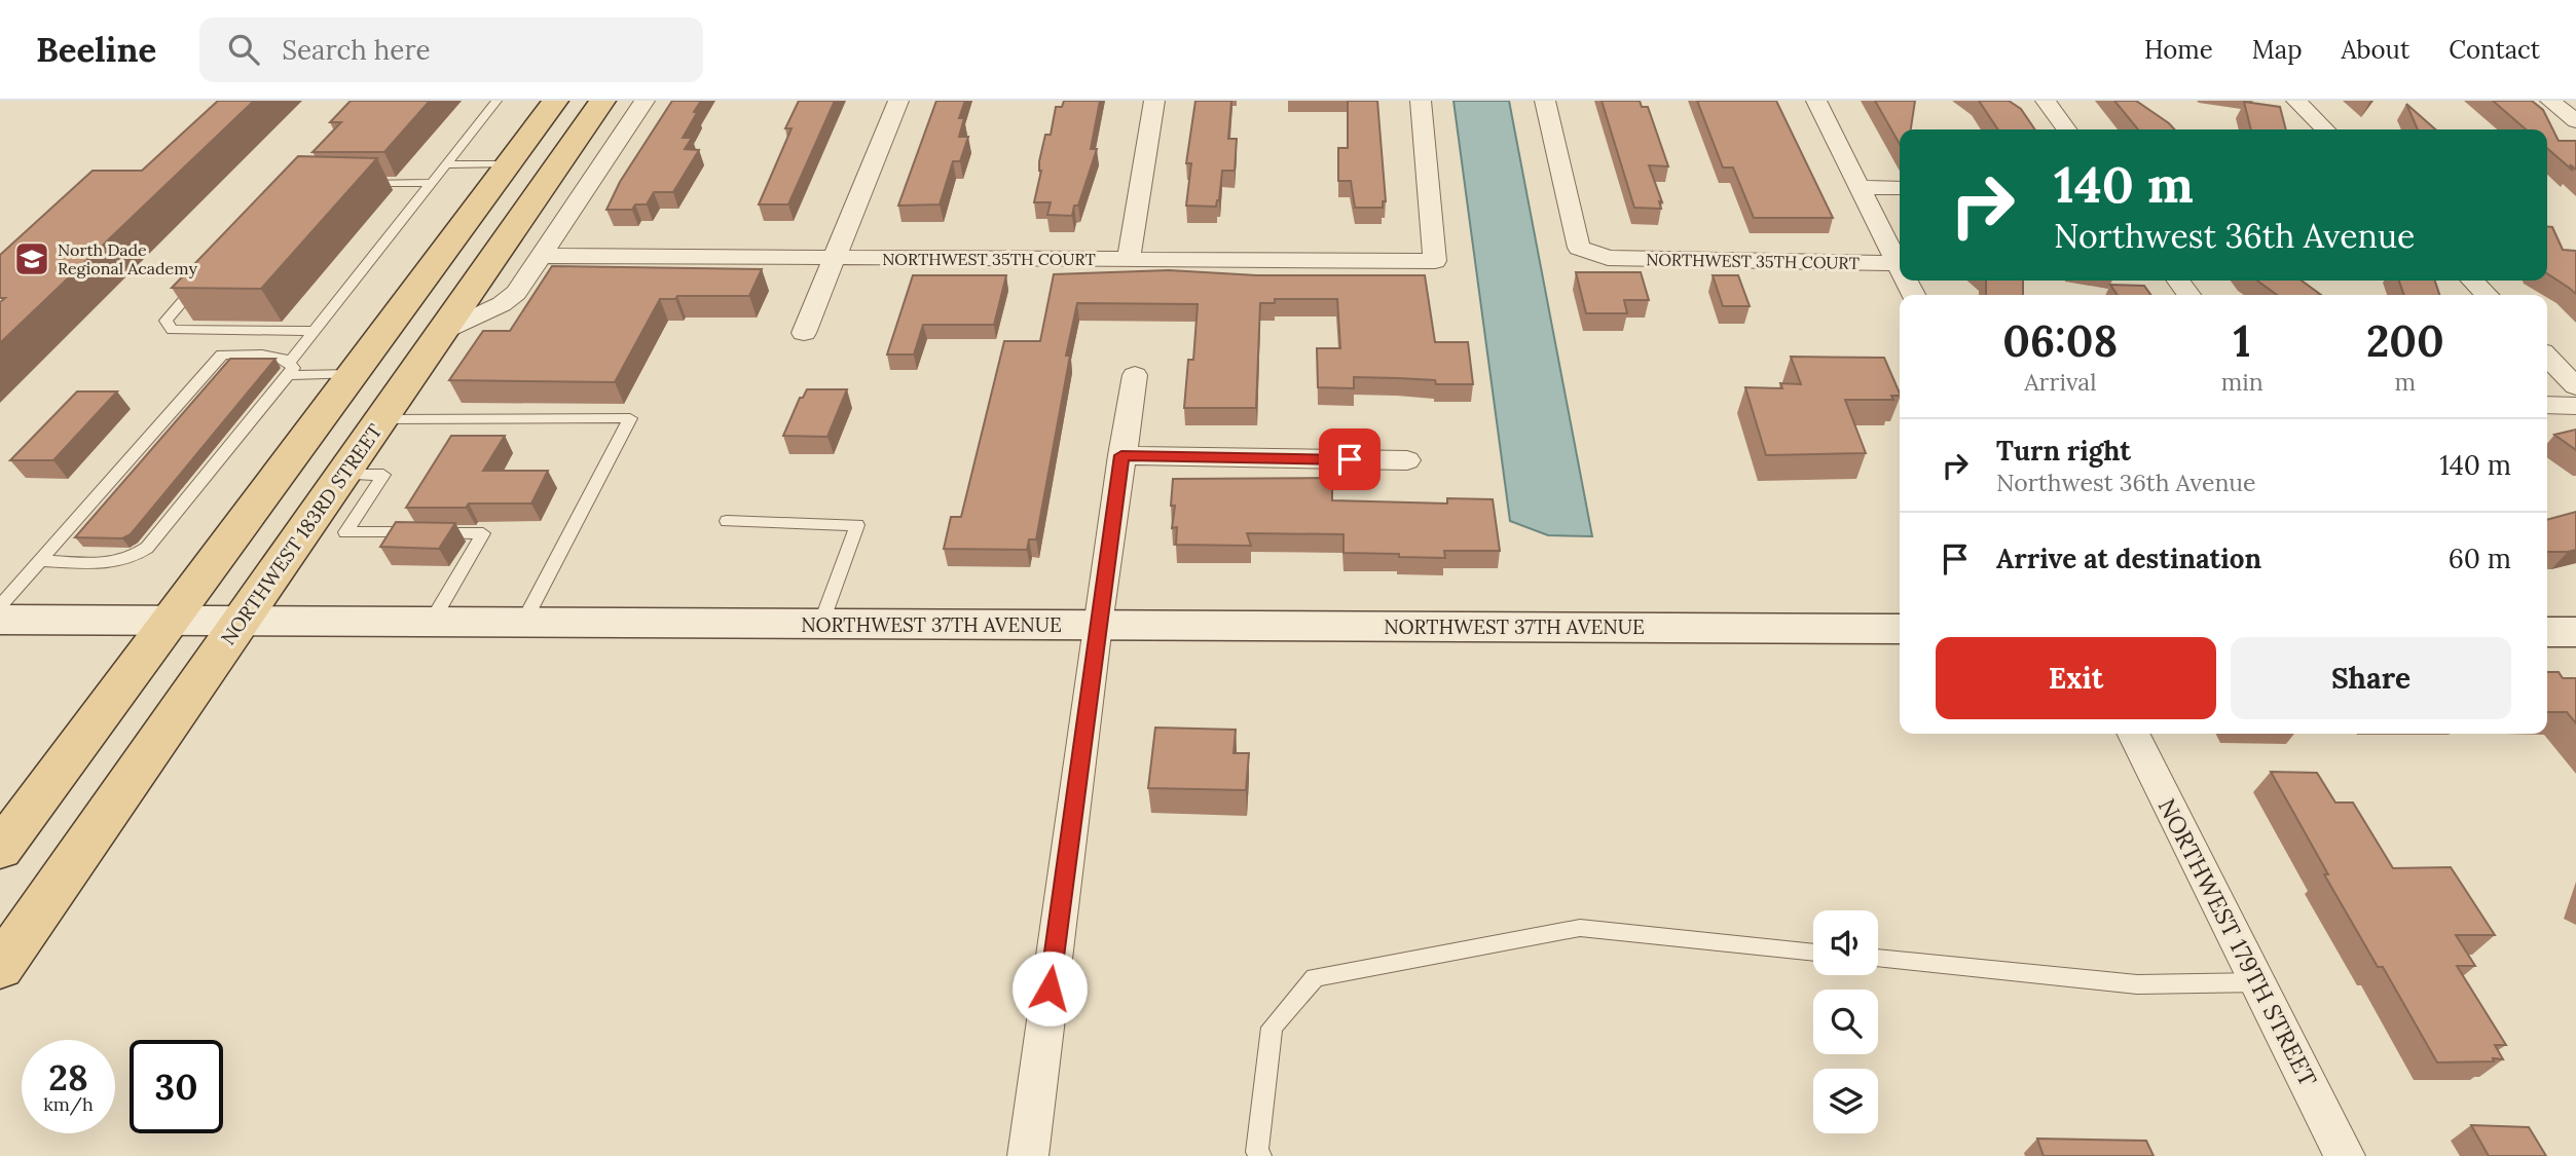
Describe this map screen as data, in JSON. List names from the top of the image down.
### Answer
{
  "streets": {
    "main road": ["NORTHWEST 183RD STREET", "NORTHWEST 37TH AVENUE"],
    "street": ["NORTHWEST 35TH COURT", "NORTHWEST 179TH STREET"]
  },
  "crossings": [
    ["NORTHWEST 183RD STREET", "NORTHWEST 37TH AVENUE"]
  ],
  "places": {
    "school or university": ["North Dade Regional Academy"]
  },
  "page": {
    "header": "Beeline",
    "search": "Search here",
    "nav": [
      "Home",
      "Map",
      "About",
      "Contact"
    ],
    "turn": ["140 m", "Northwest 36th Avenue"],
    "eta": [
      "06:08",
      "Arrival",
      "1",
      "min",
      "200",
      "m"
    ],
    "list": [
      {
        "name": "Turn right",
        "note": "Northwest 36th Avenue",
        "value": "140 m"
      },
      {
        "name": "Arrive at destination",
        "value": "60 m"
      }
    ],
    "buttons": ["Exit", "Share"],
    "speed": "28 km/h",
    "limit": "30"
  }
}
